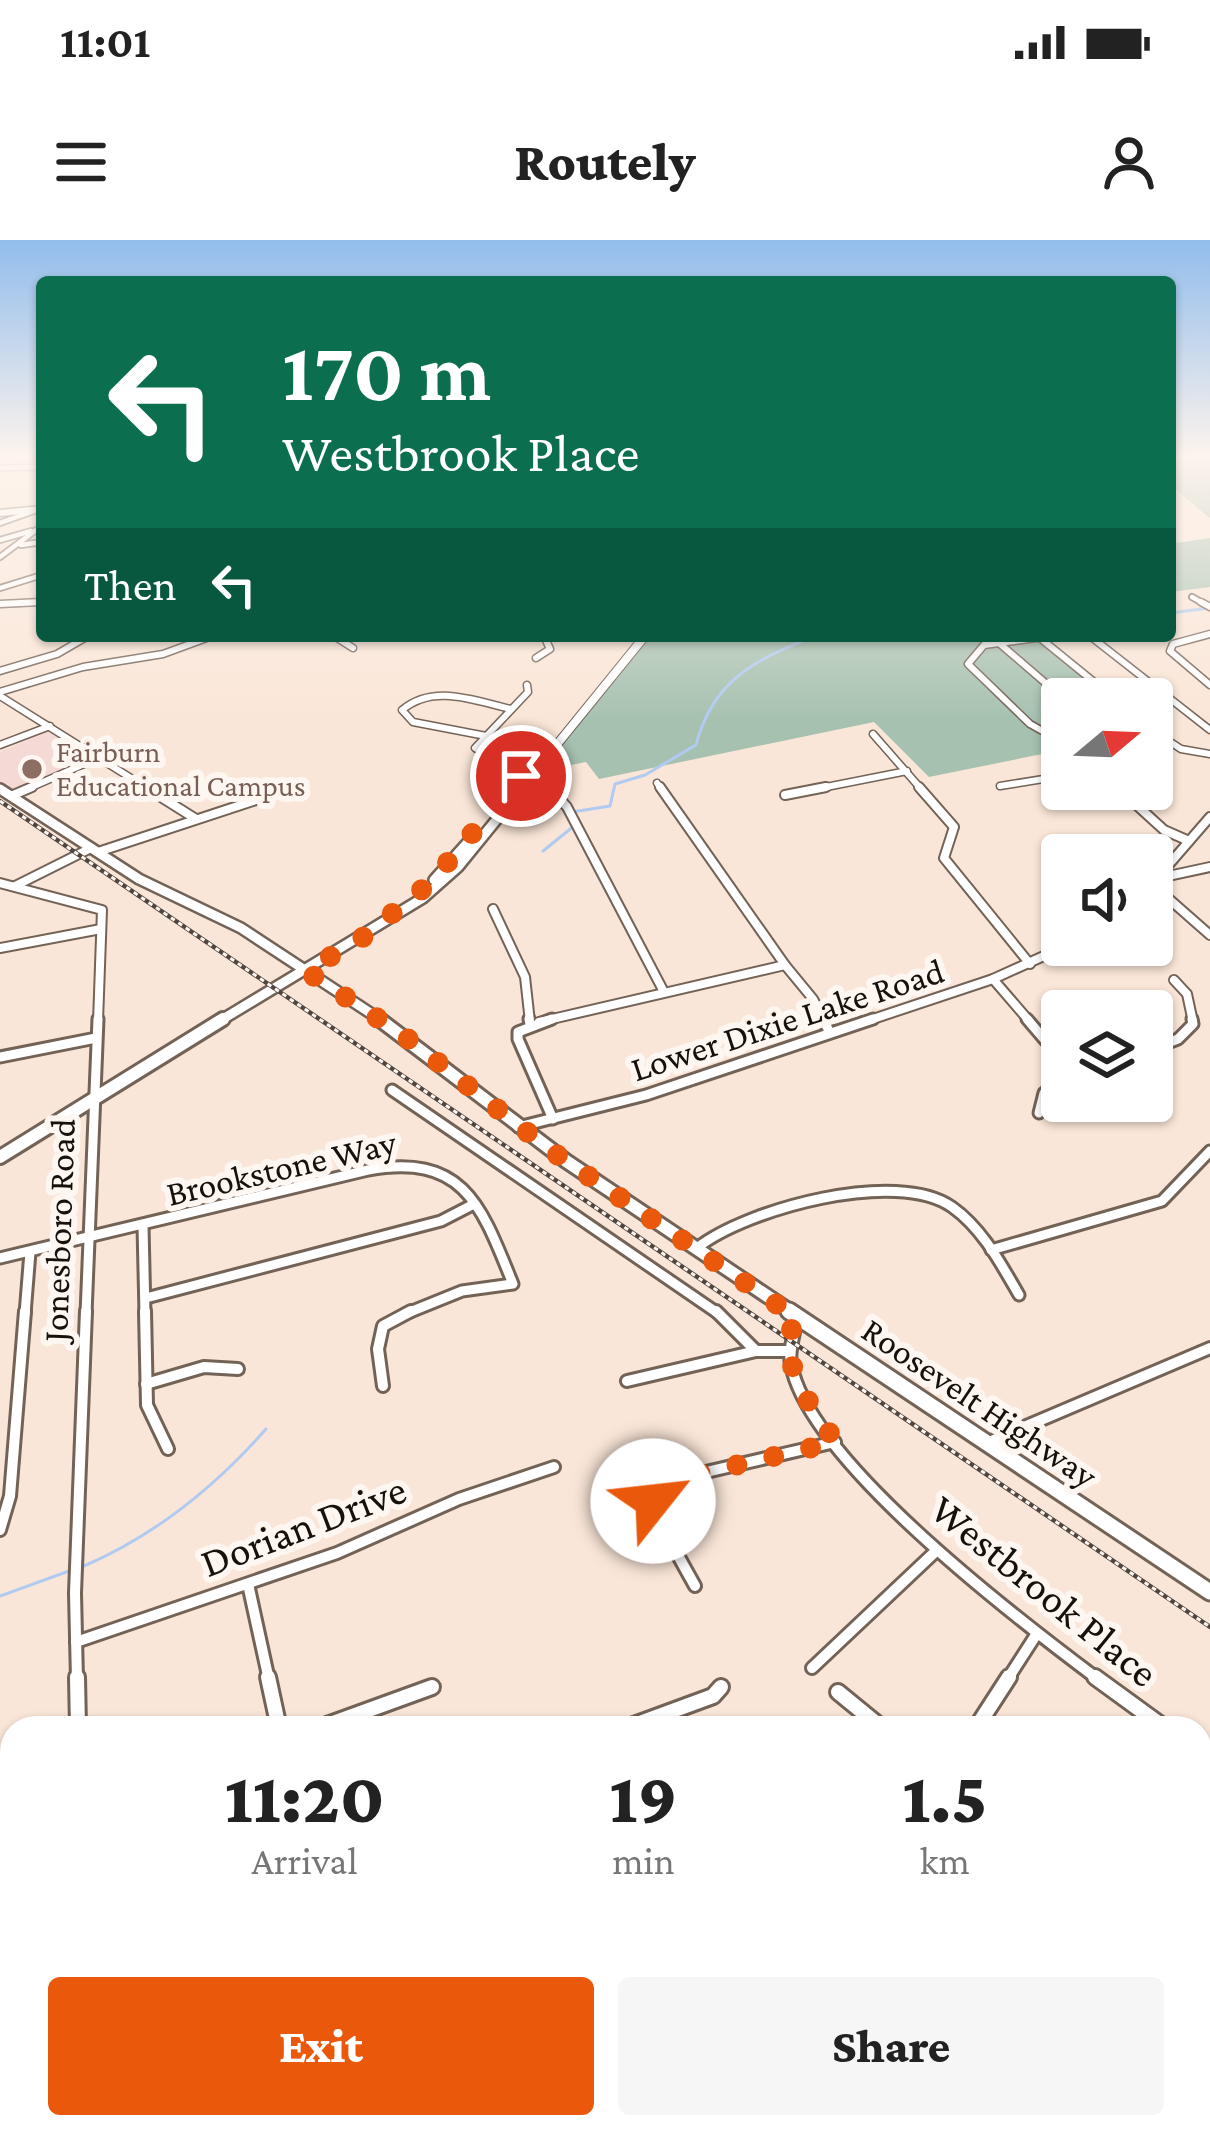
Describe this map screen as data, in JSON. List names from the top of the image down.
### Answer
{
  "streets": {
    "main road": ["Roosevelt Highway"],
    "street": [
      "Lower Dixie Lake Road",
      "Brookstone Way",
      "Jonesboro Road",
      "Dorian Drive",
      "Westbrook Place"
    ]
  },
  "crossings": [
    ["Lower Dixie Lake Road", "Roosevelt Highway"],
    ["Brookstone Way", "Jonesboro Road"],
    ["Jonesboro Road", "Dorian Drive"]
  ],
  "places": ["Fairburn Educational Campus"],
  "north": "right",
  "page": {
    "status": "11:01",
    "header": "Routely",
    "turn": ["170 m", "Westbrook Place"],
    "then": "Then",
    "eta": [
      "11:20",
      "Arrival",
      "19",
      "min",
      "1.5",
      "km"
    ],
    "buttons": ["Exit", "Share"]
  }
}
